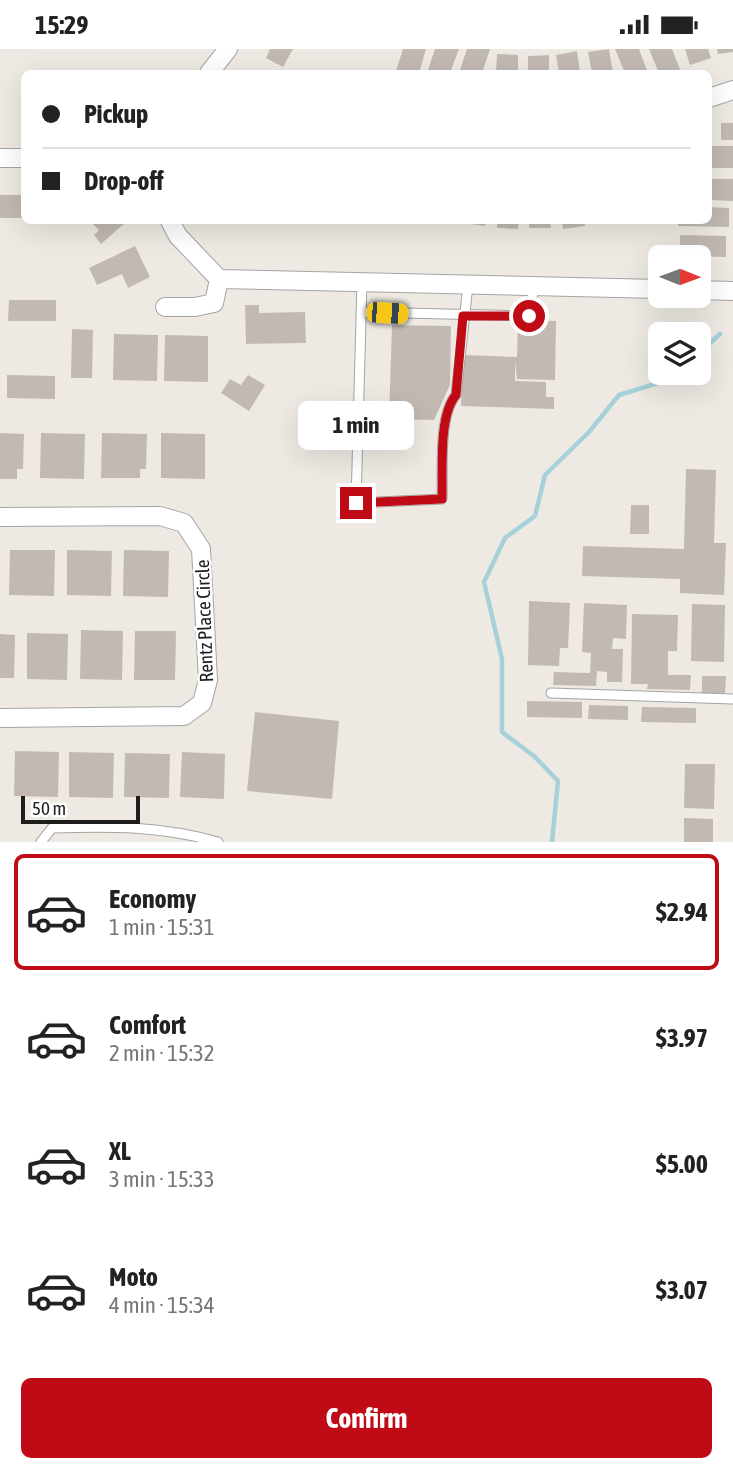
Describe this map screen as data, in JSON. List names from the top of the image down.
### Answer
{
  "streets": {
    "street": ["Rentz Place Circle"]
  },
  "scale_bar": "50 m",
  "north": "right",
  "page": {
    "status": "15:29",
    "banner": ["Pickup", "Drop-off"],
    "bubble": "1 min",
    "scale": "50 m",
    "list": [
      {
        "name": "Economy",
        "note": "1 min · 15:31",
        "value": "$2.94"
      },
      {
        "name": "Comfort",
        "note": "2 min · 15:32",
        "value": "$3.97"
      },
      {
        "name": "XL",
        "note": "3 min · 15:33",
        "value": "$5.00"
      },
      {
        "name": "Moto",
        "note": "4 min · 15:34",
        "value": "$3.07"
      }
    ],
    "buttons": "Confirm"
  }
}
